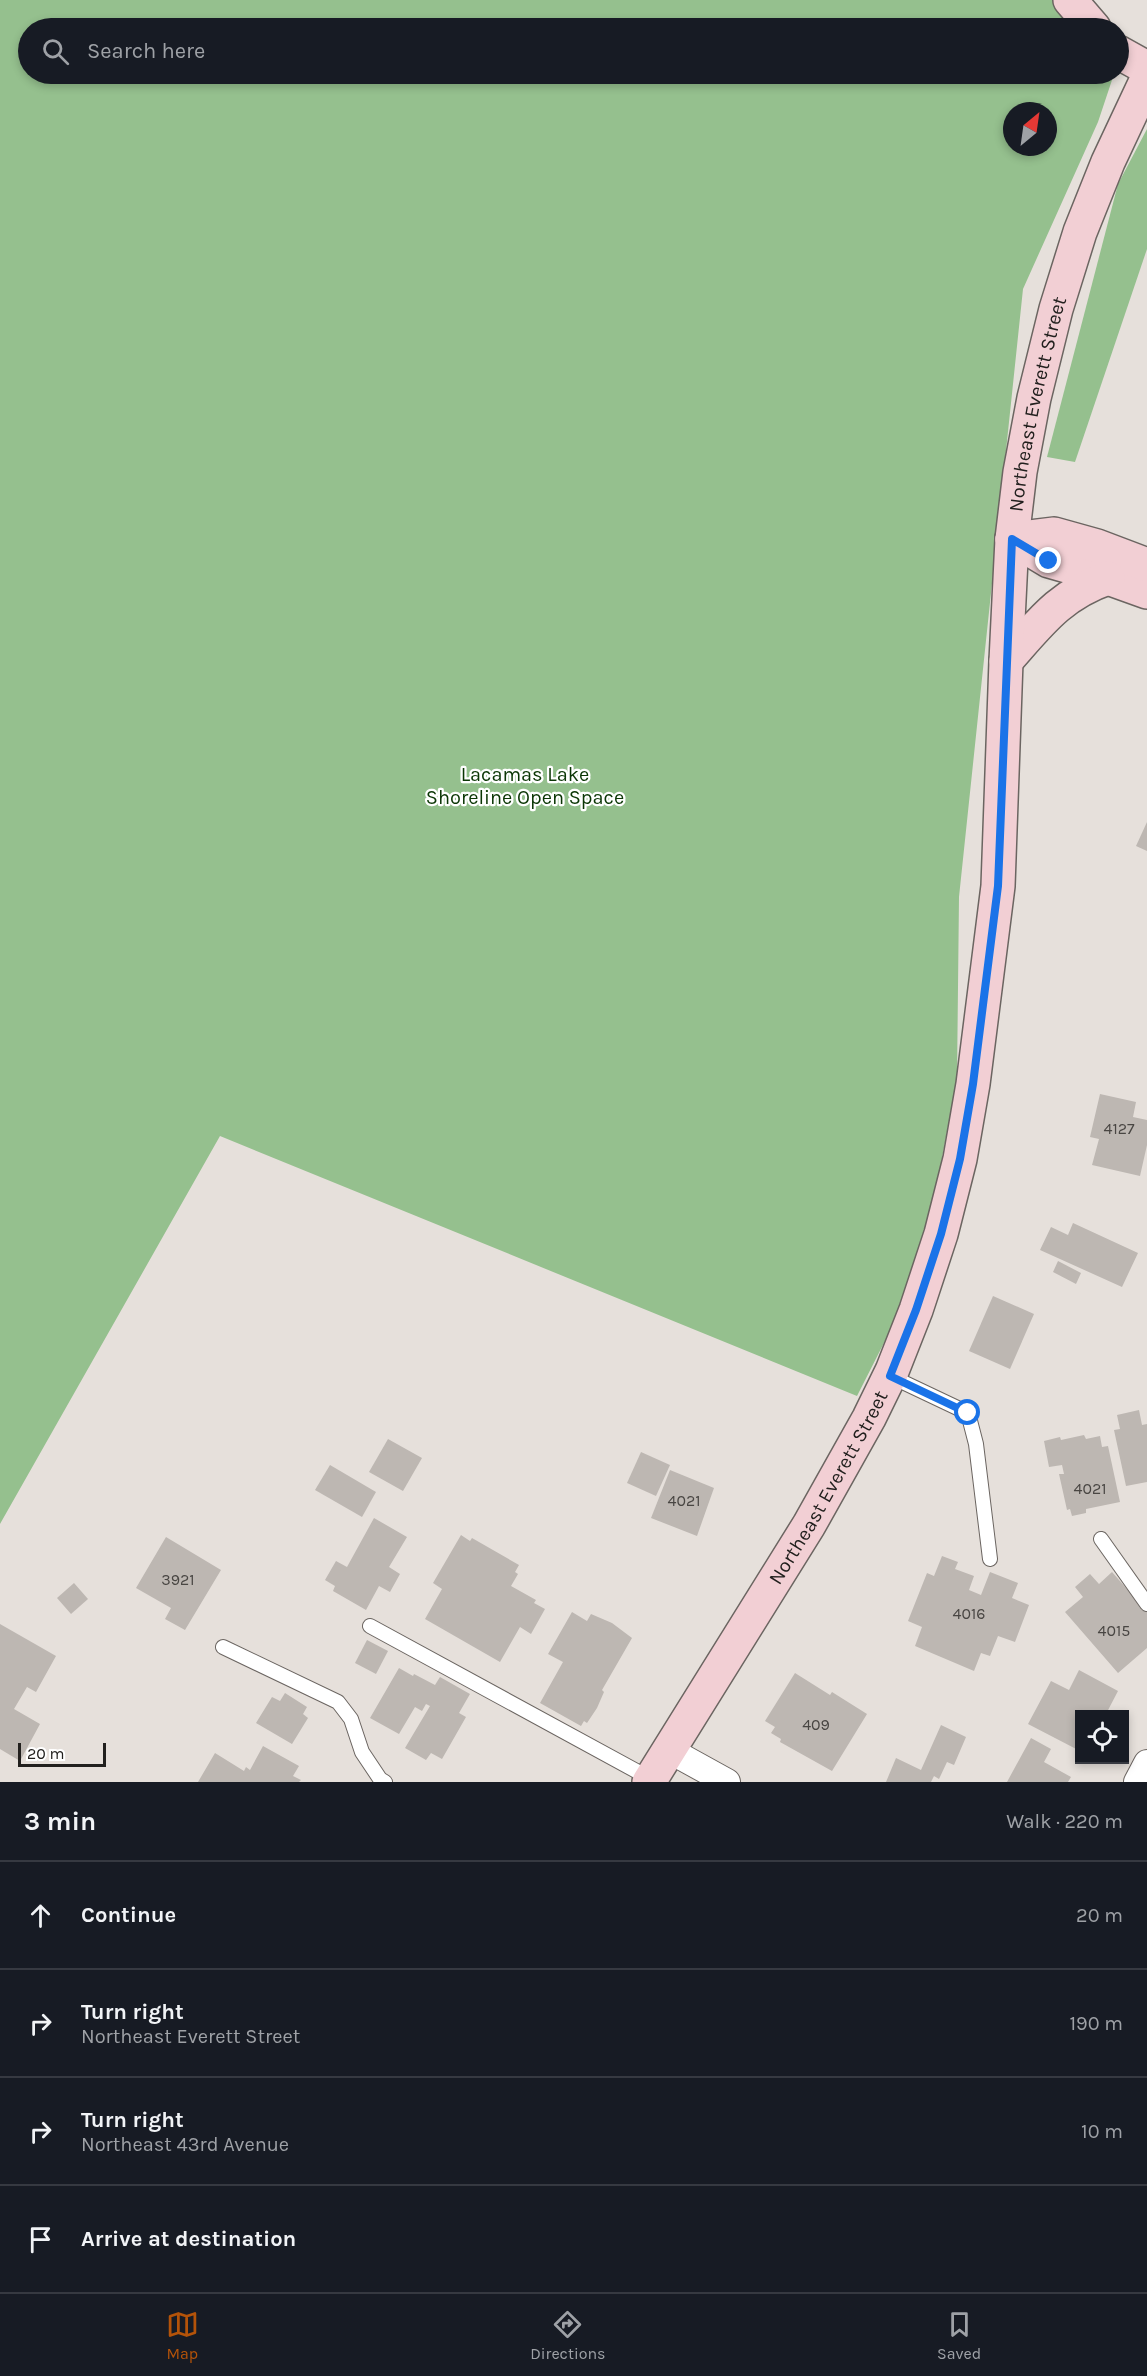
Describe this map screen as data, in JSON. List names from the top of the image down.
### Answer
{
  "streets": {
    "main road": ["Northeast Everett Street"]
  },
  "parks": ["Lacamas Lake Shoreline Open Space"],
  "house_numbers": [
    "4127",
    "4021",
    "4021",
    "3921",
    "4016",
    "4015",
    "409"
  ],
  "scale_bar": "20 m",
  "north": "top right",
  "page": {
    "search": "Search here",
    "scale": "20 m",
    "heading": ["3 min", "Walk · 220 m"],
    "list": [
      ["Continue", "20 m"],
      ["Turn right", "Northeast Everett Street", "190 m"],
      ["Turn right", "Northeast 43rd Avenue", "10 m"],
      "Arrive at destination"
    ],
    "nav": ["Map", "Directions", "Saved"]
  }
}
